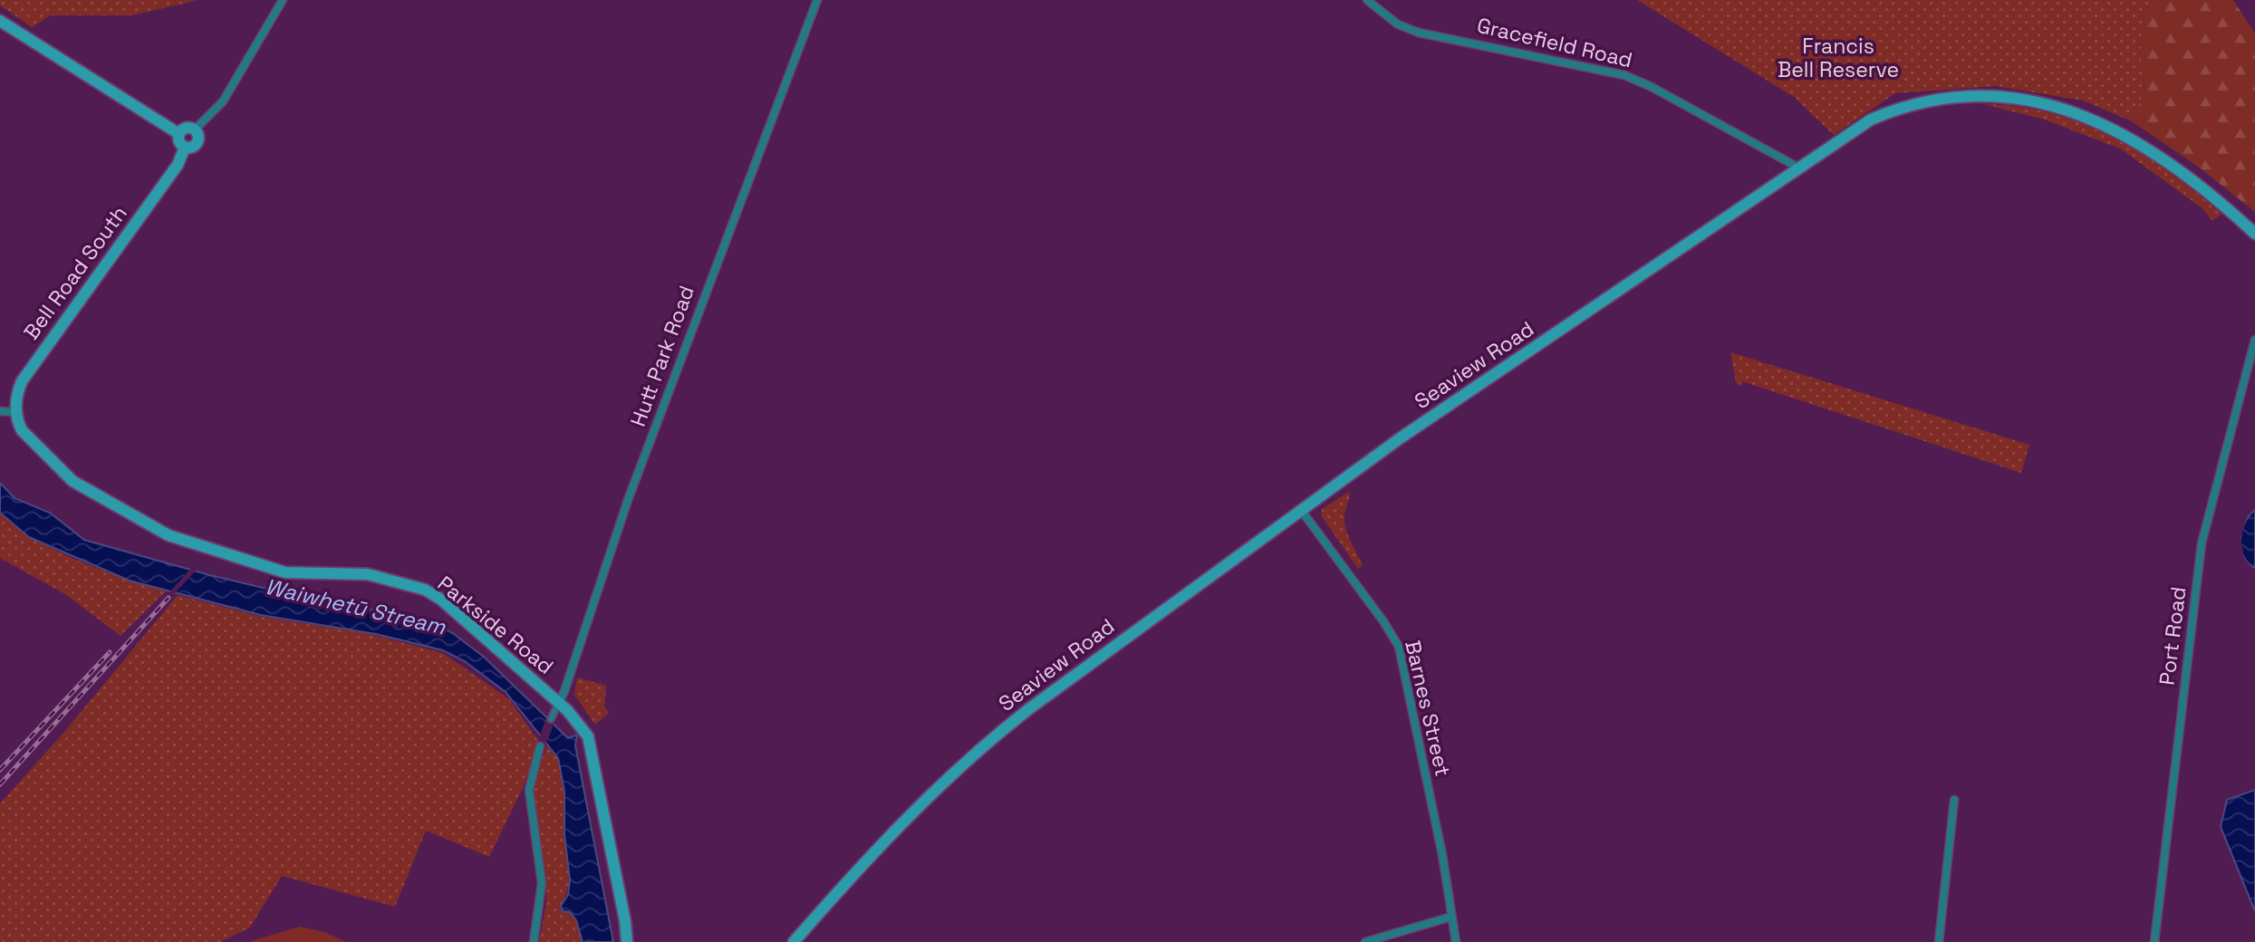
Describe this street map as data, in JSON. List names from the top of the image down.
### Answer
{
  "streets": {
    "main road": ["Bell Road South", "Seaview Road", "Parkside Road"],
    "street": [
      "Gracefield Road",
      "Hutt Park Road",
      "Port Road",
      "Barnes Street"
    ]
  },
  "crossings": [
    ["Gracefield Road", "Seaview Road"],
    ["Bell Road South", "Parkside Road"],
    ["Hutt Park Road", "Parkside Road"],
    ["Seaview Road", "Barnes Street"]
  ],
  "water": ["Waiwhetū Stream"],
  "parks": ["Francis Bell Reserve"]
}
